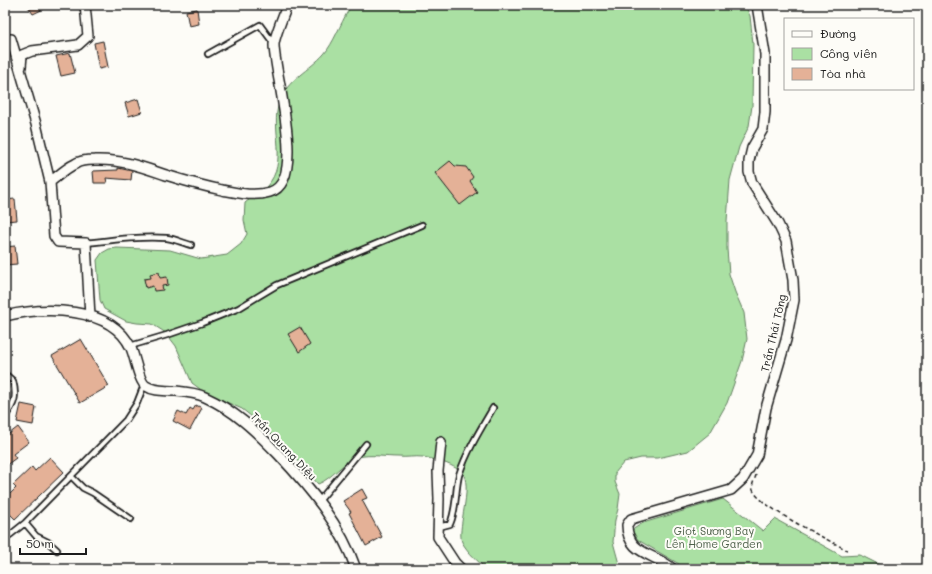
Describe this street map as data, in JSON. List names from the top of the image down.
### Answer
{
  "streets": {
    "street": ["Trần Thái Tông", "Trần Quang Diệu"]
  },
  "parks": ["Giọt Sương Bay Lên Home Garden"],
  "legend": ["Đường", "Công viên", "Tòa nhà"],
  "scale_bar": "50 m"
}
